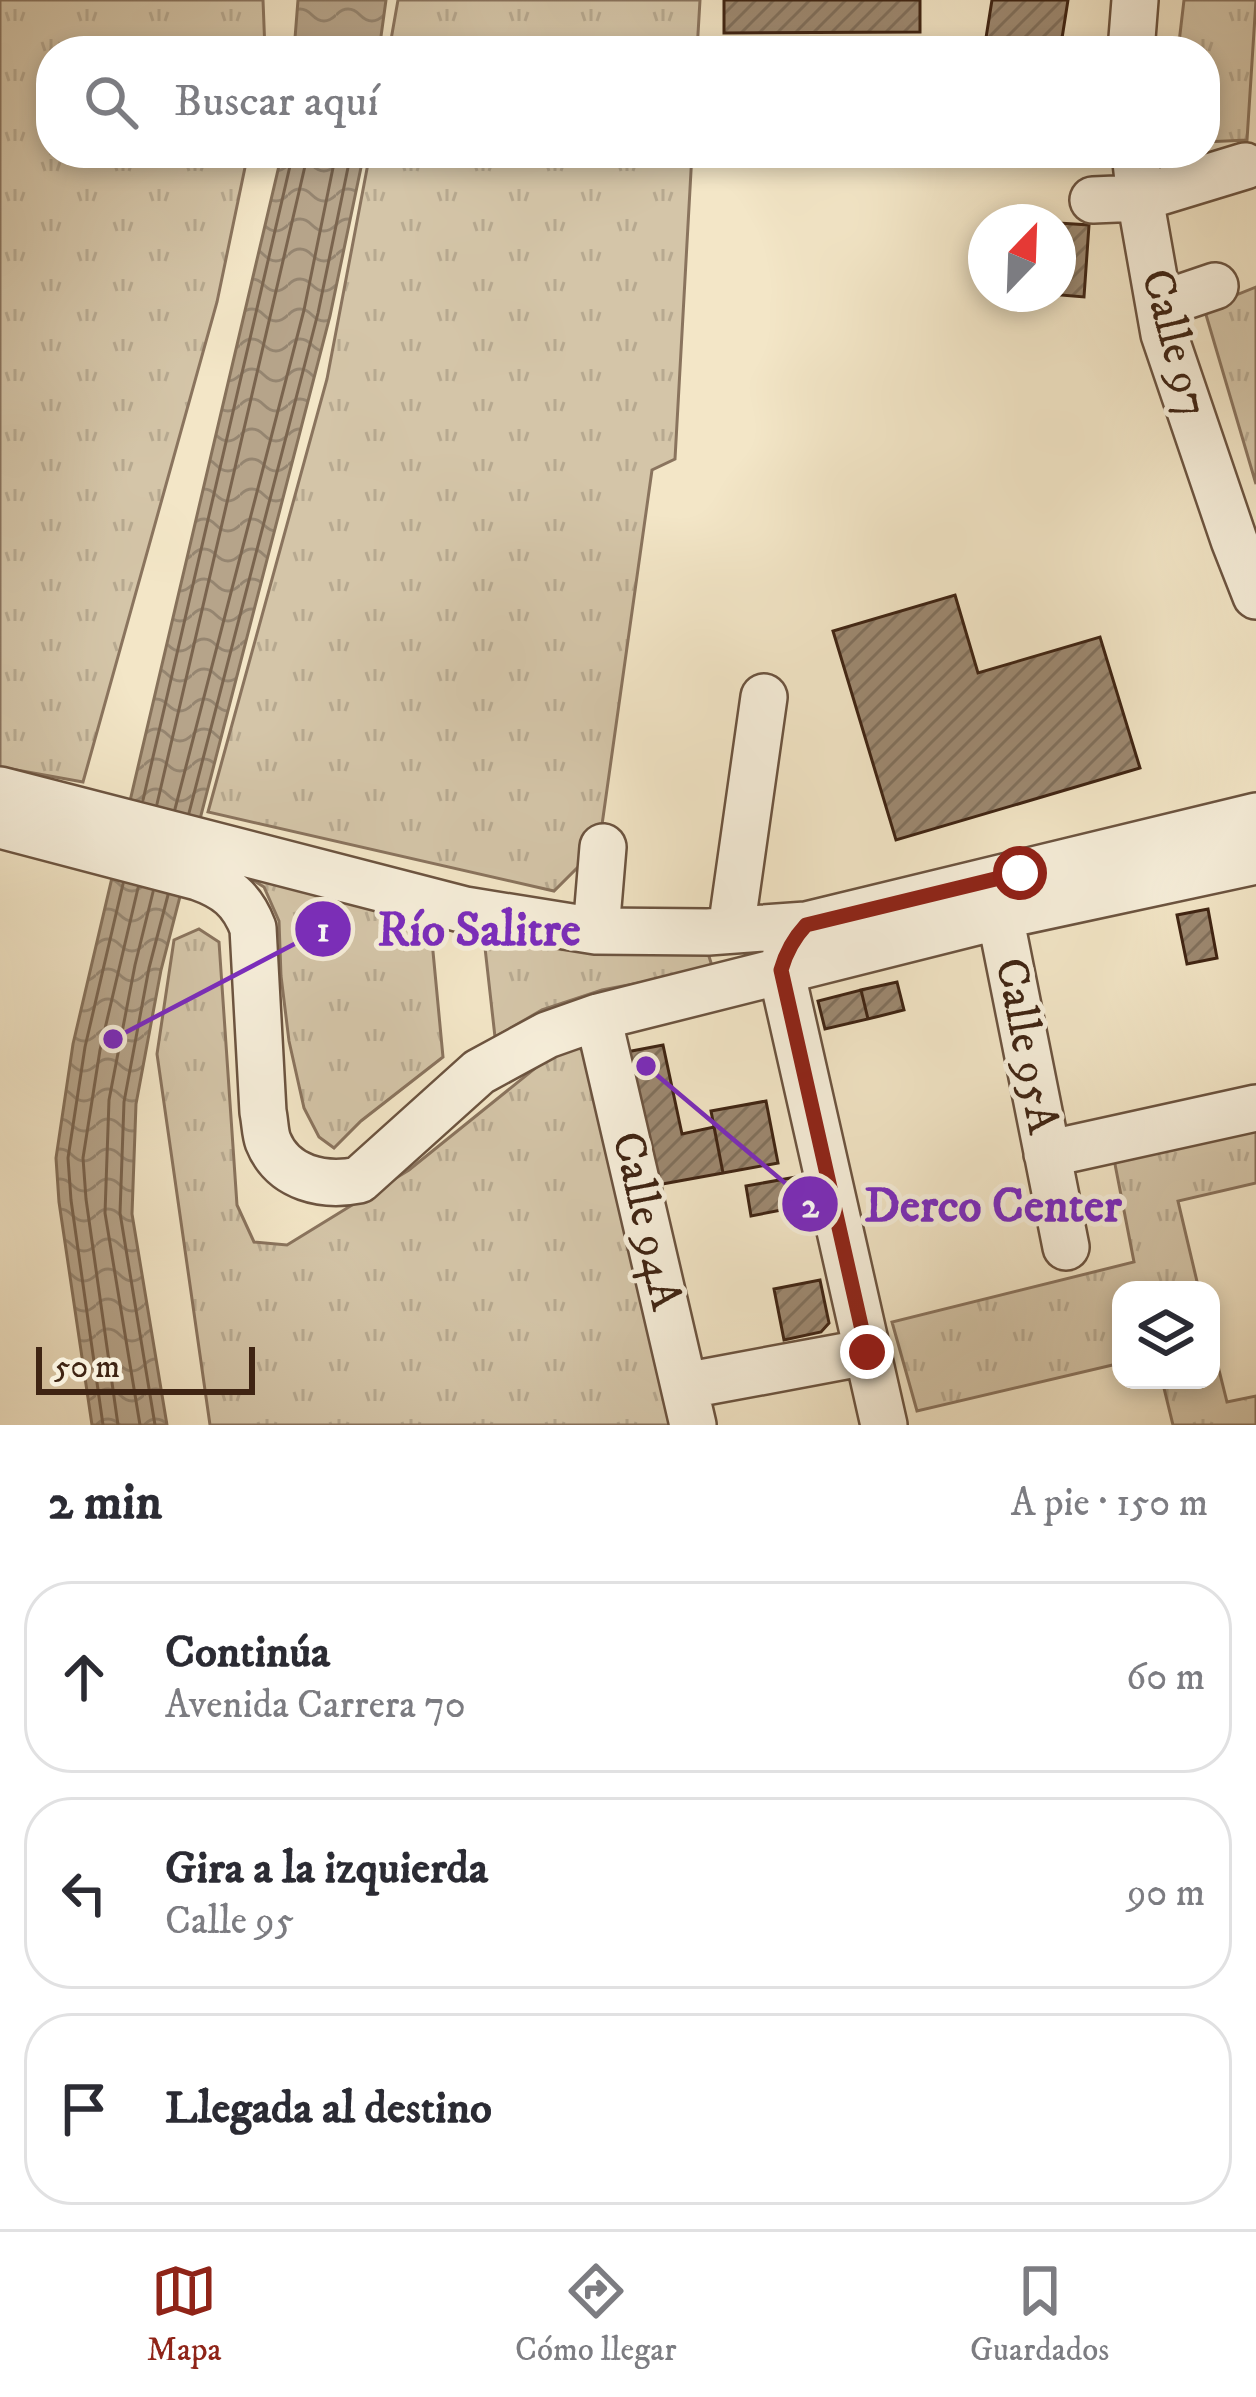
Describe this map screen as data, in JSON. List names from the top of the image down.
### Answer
{
  "streets": {
    "street": ["Calle 97", "Calle 95A", "Calle 94A"]
  },
  "places": ["Río Salitre", "Derco Center"],
  "scale_bar": "50 m",
  "north": "top right",
  "page": {
    "search": "Buscar aquí",
    "scale": "50 m",
    "heading": ["2 min", "A pie · 150 m"],
    "list": [
      ["Continúa", "Avenida Carrera 70", "60 m"],
      ["Gira a la izquierda", "Calle 95", "90 m"],
      "Llegada al destino"
    ],
    "nav": ["Mapa", "Cómo llegar", "Guardados"]
  }
}
